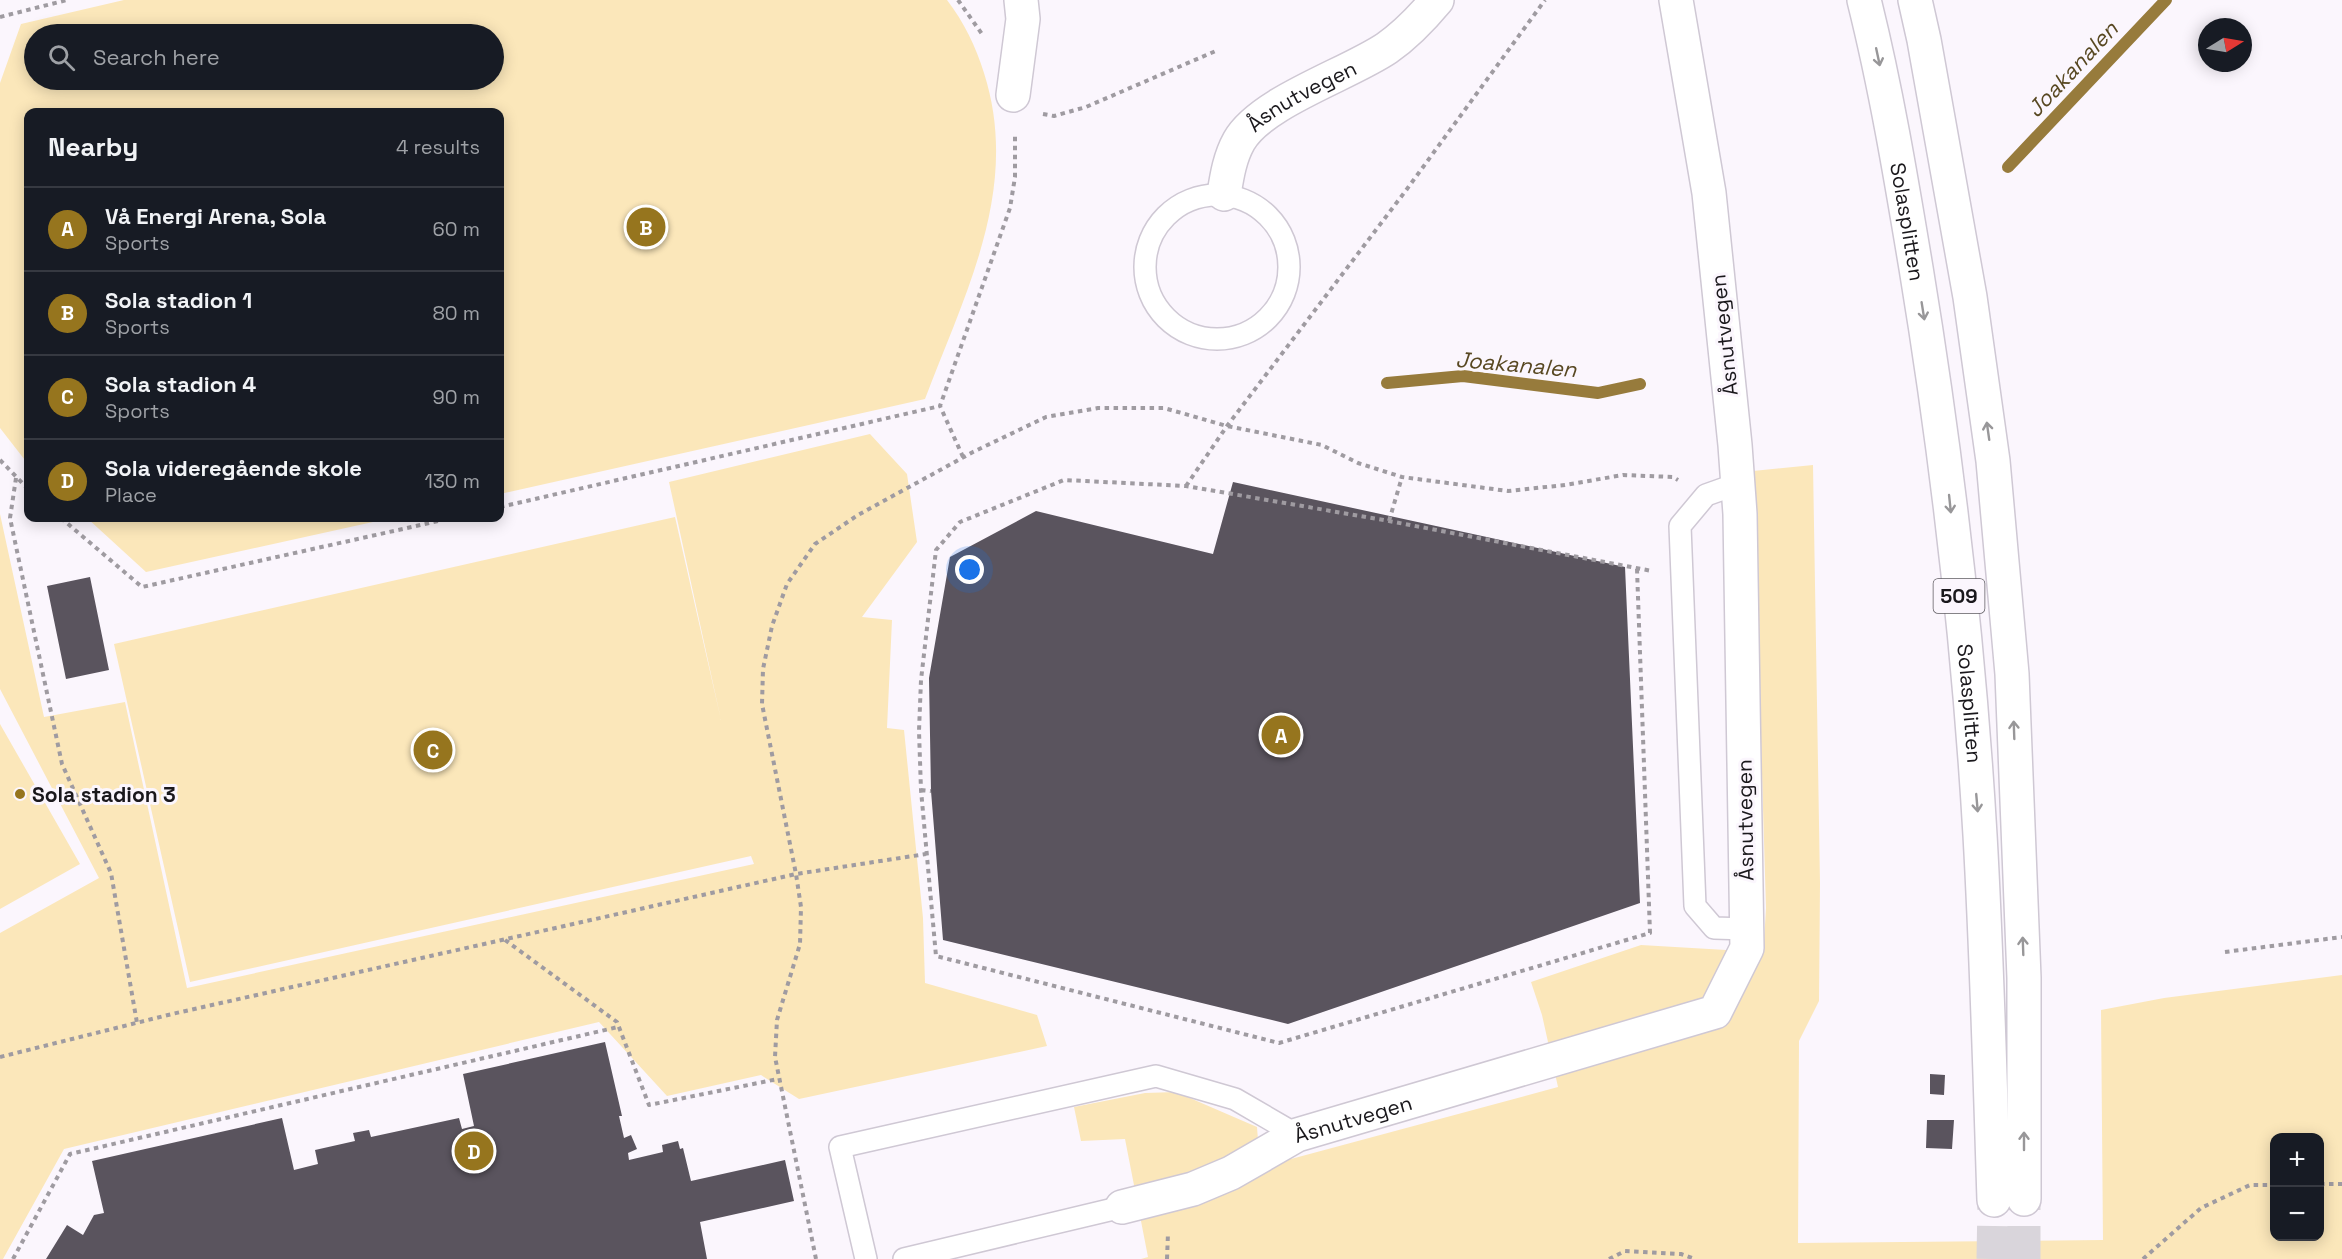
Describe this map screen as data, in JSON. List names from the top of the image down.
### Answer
{
  "streets": {
    "main road": ["Åsnutvegen", "Solasplitten", "509"]
  },
  "water": ["Joakanalen"],
  "places": ["Sola stadion 3"],
  "north": "right",
  "page": {
    "search": "Search here",
    "heading": ["Nearby", "4 results"],
    "list": [
      {
        "mark": "A",
        "name": "Vå Energi Arena, Sola",
        "note": "Sports",
        "value": "60 m"
      },
      {
        "mark": "B",
        "name": "Sola stadion 1",
        "note": "Sports",
        "value": "80 m"
      },
      {
        "mark": "C",
        "name": "Sola stadion 4",
        "note": "Sports",
        "value": "90 m"
      },
      {
        "mark": "D",
        "name": "Sola videregående skole",
        "note": "Place",
        "value": "130 m"
      }
    ],
    "pins": [
      "B",
      "A",
      "C",
      "D"
    ],
    "map_buttons": ["+", "−"]
  }
}
